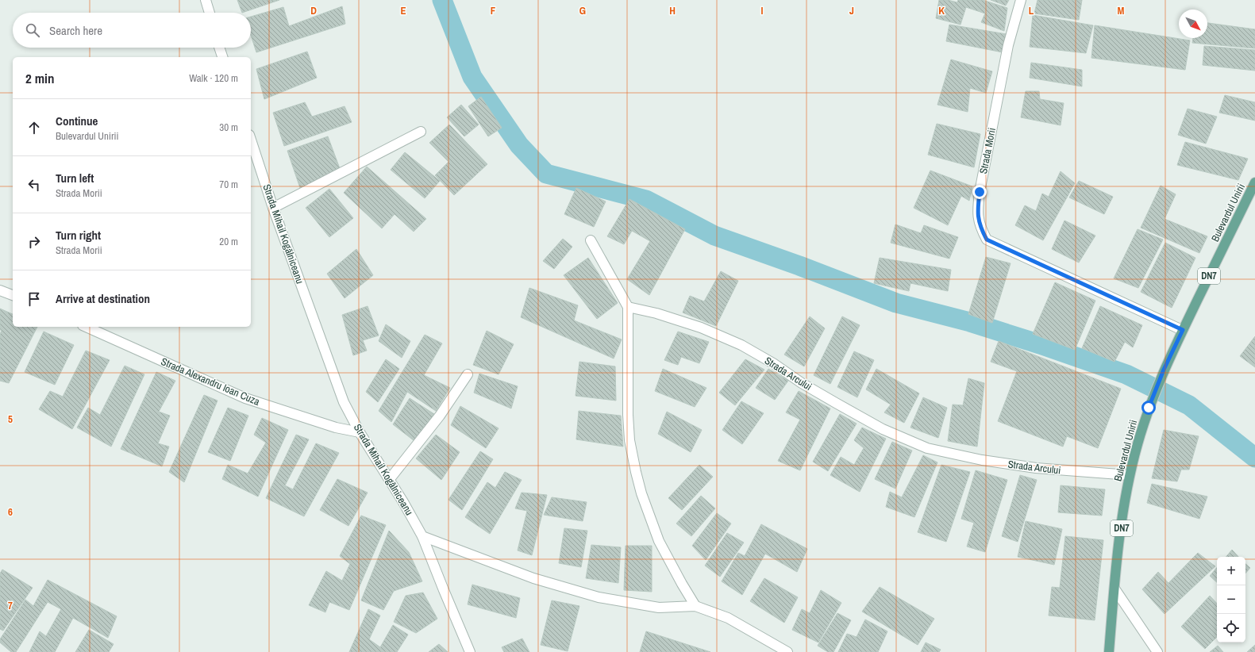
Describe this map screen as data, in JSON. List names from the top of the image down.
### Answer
{
  "streets": {
    "main road": ["Bulevardul Unirii", "DN7"],
    "street": [
      "Strada Morii",
      "Strada Mihail Kogălniceanu",
      "Strada Arcului",
      "Strada Alexandru Ioan Cuza"
    ]
  },
  "crossings": [
    ["Strada Morii", "Bulevardul Unirii"],
    ["Bulevardul Unirii", "Strada Arcului"],
    ["Strada Mihail Kogălniceanu", "Strada Alexandru Ioan Cuza"]
  ],
  "north": "bottom right",
  "page": {
    "search": "Search here",
    "heading": ["2 min", "Walk · 120 m"],
    "list": [
      ["Continue", "Bulevardul Unirii", "30 m"],
      ["Turn left", "Strada Morii", "70 m"],
      ["Turn right", "Strada Morii", "20 m"],
      "Arrive at destination"
    ],
    "map_buttons": ["+", "−"]
  },
  "grid": {
    "columns": [
      "D",
      "E",
      "F",
      "G",
      "H",
      "I",
      "J",
      "K",
      "L",
      "M"
    ],
    "rows": ["5", "6", "7"]
  }
}
